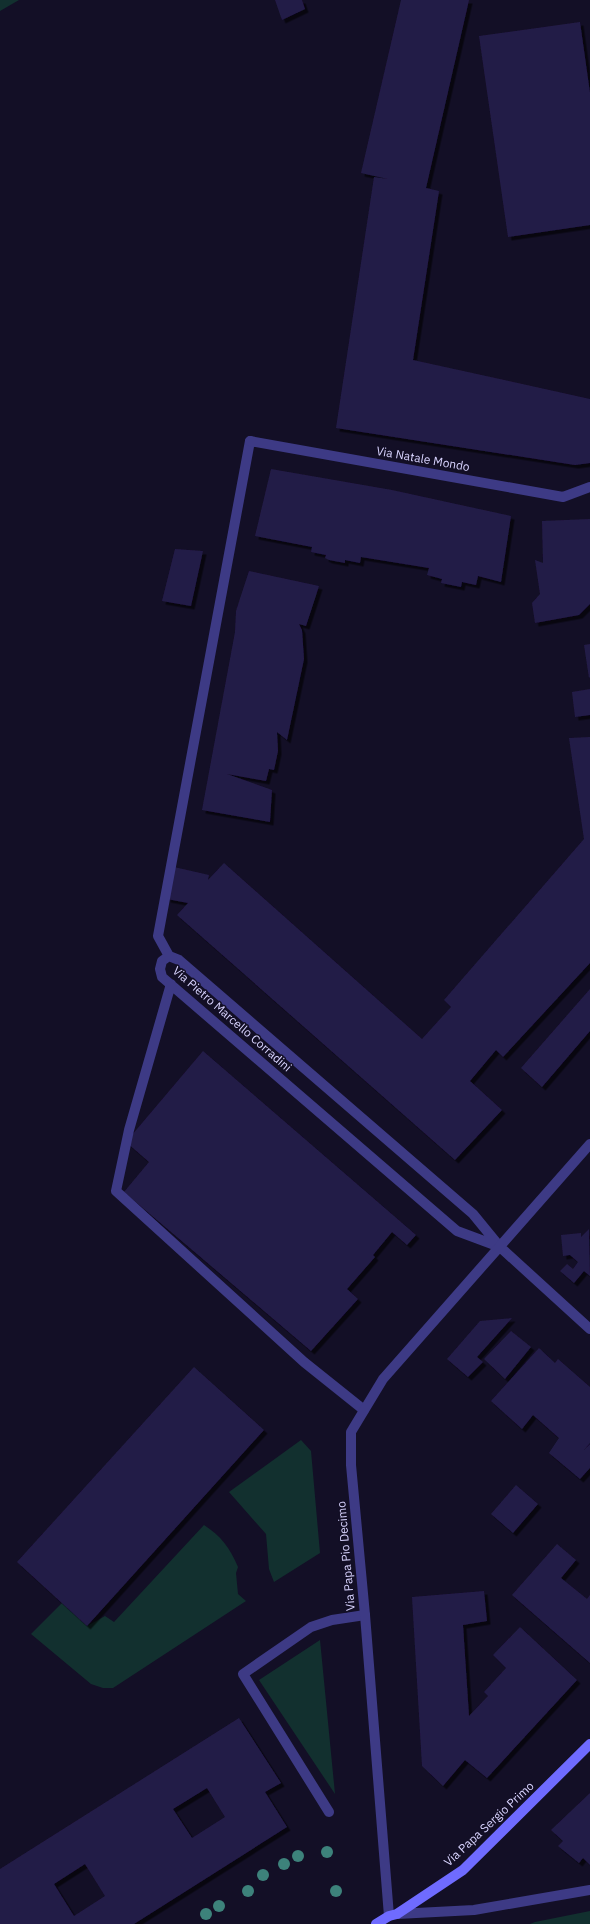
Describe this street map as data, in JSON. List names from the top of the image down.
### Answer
{
  "streets": {
    "main road": ["Via Papa Sergio Primo"],
    "street": ["Via Natale Mondo", "Via Pietro Marcello Corradini", "Via Papa Pio Decimo"]
  },
  "crossings": [
    ["Via Natale Mondo", "Via Pietro Marcello Corradini"],
    ["Via Pietro Marcello Corradini", "Via Papa Pio Decimo"],
    ["Via Papa Pio Decimo", "Via Papa Sergio Primo"]
  ]
}
